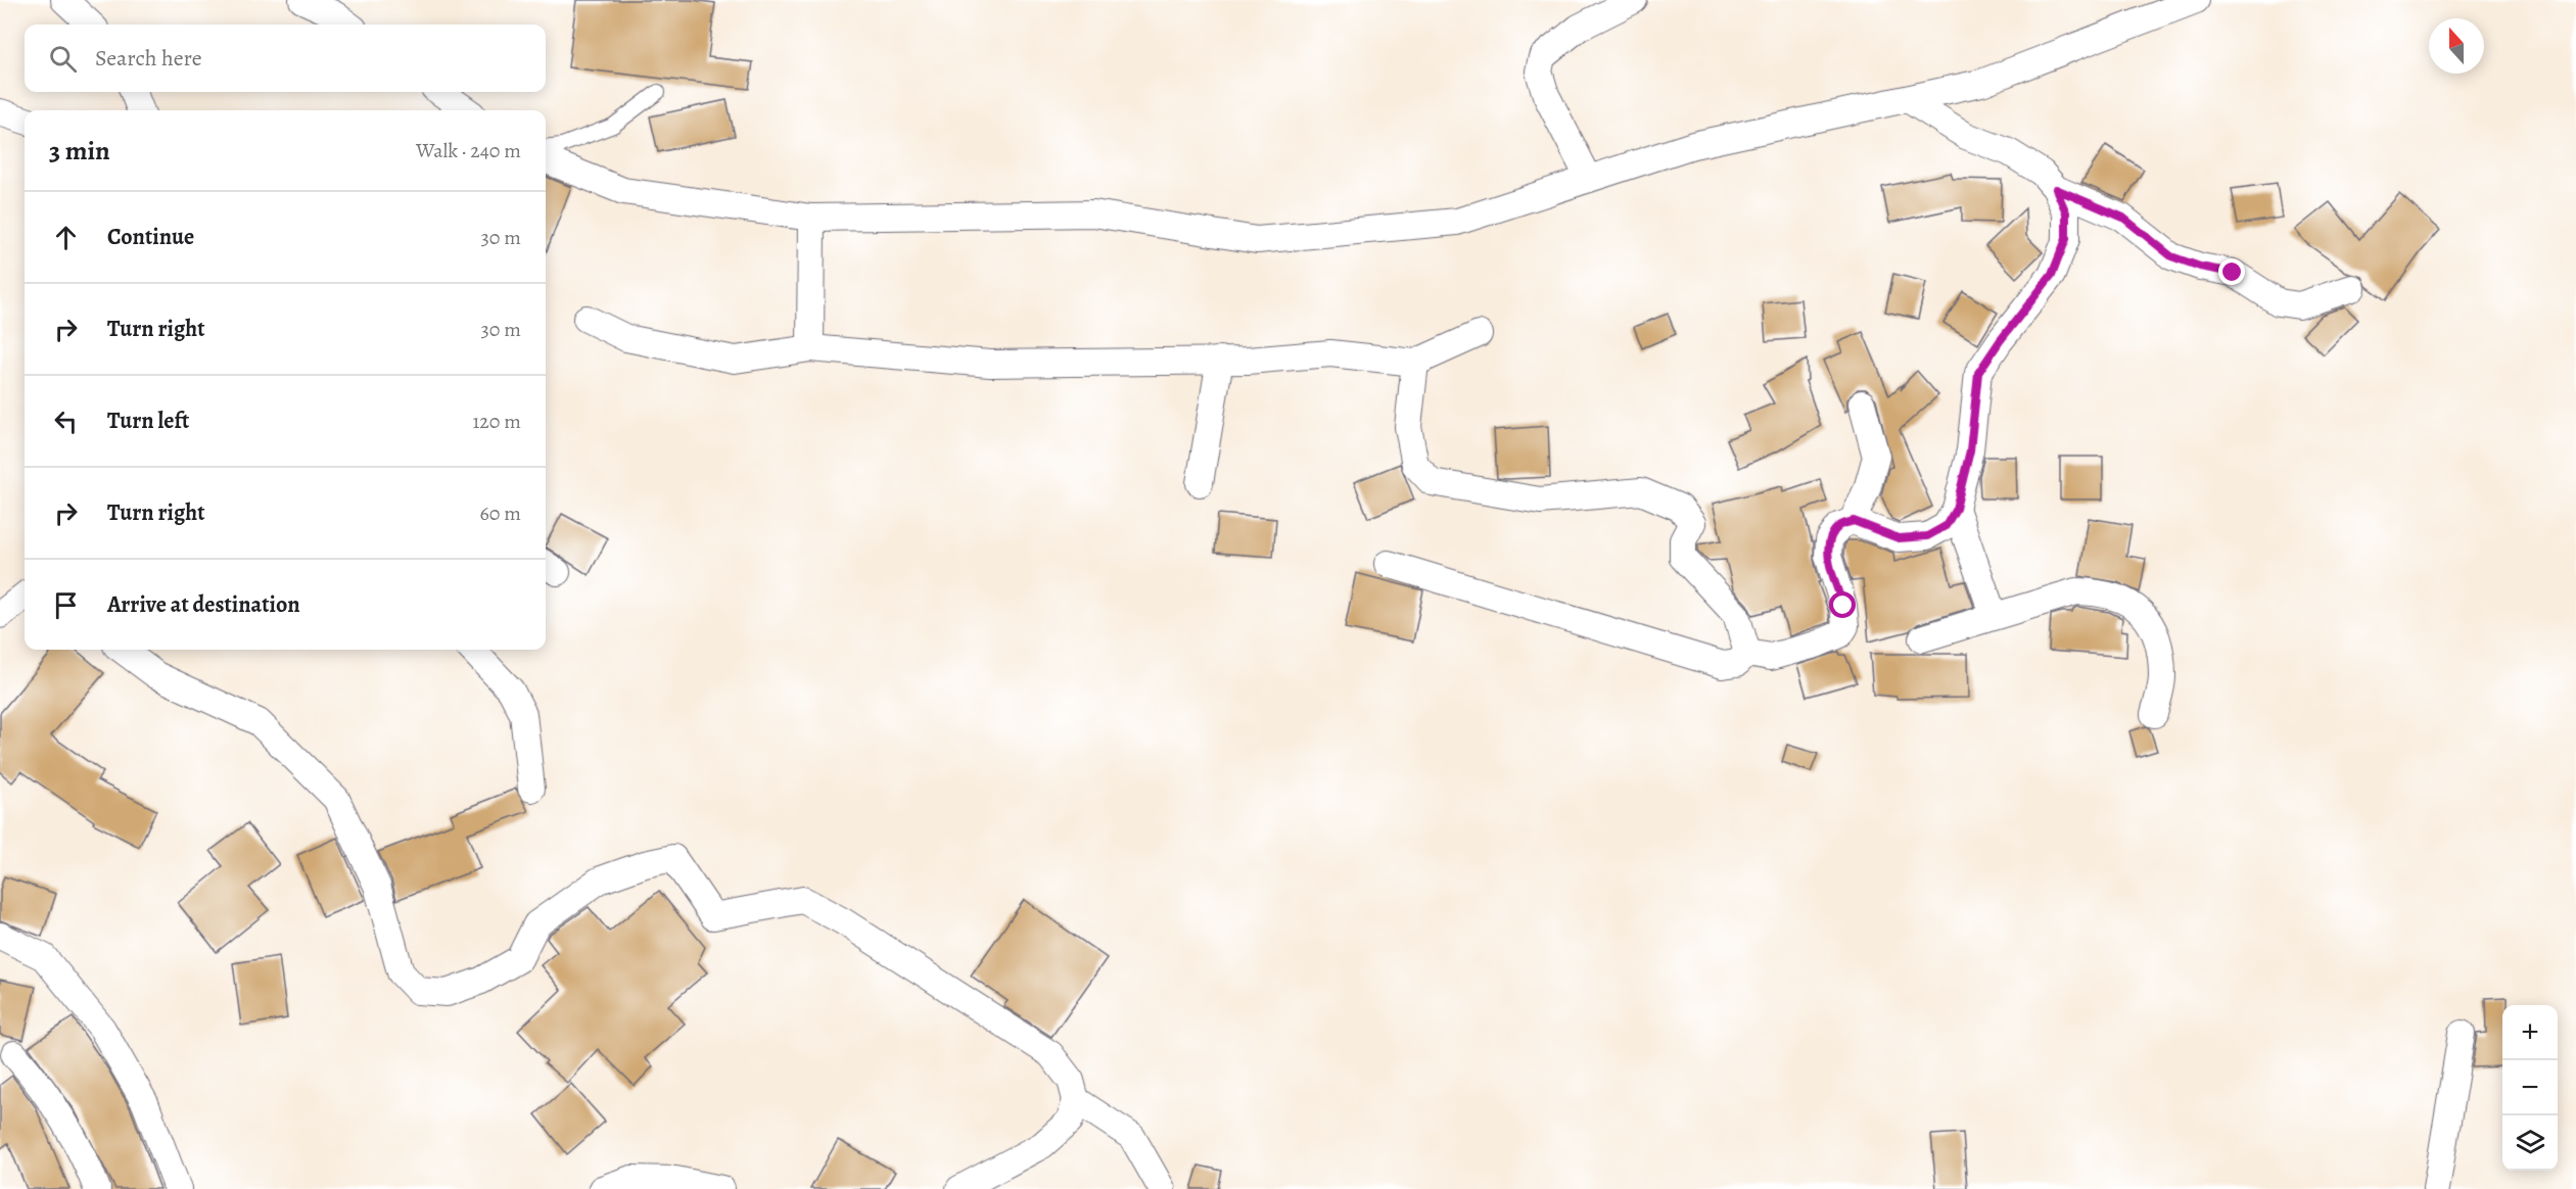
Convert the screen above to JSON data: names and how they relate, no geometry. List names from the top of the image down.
{
  "north": "top",
  "page": {
    "search": "Search here",
    "heading": ["3 min", "Walk · 240 m"],
    "list": [
      ["Continue", "30 m"],
      ["Turn right", "30 m"],
      ["Turn left", "120 m"],
      ["Turn right", "60 m"],
      "Arrive at destination"
    ],
    "map_buttons": ["+", "−"]
  }
}
